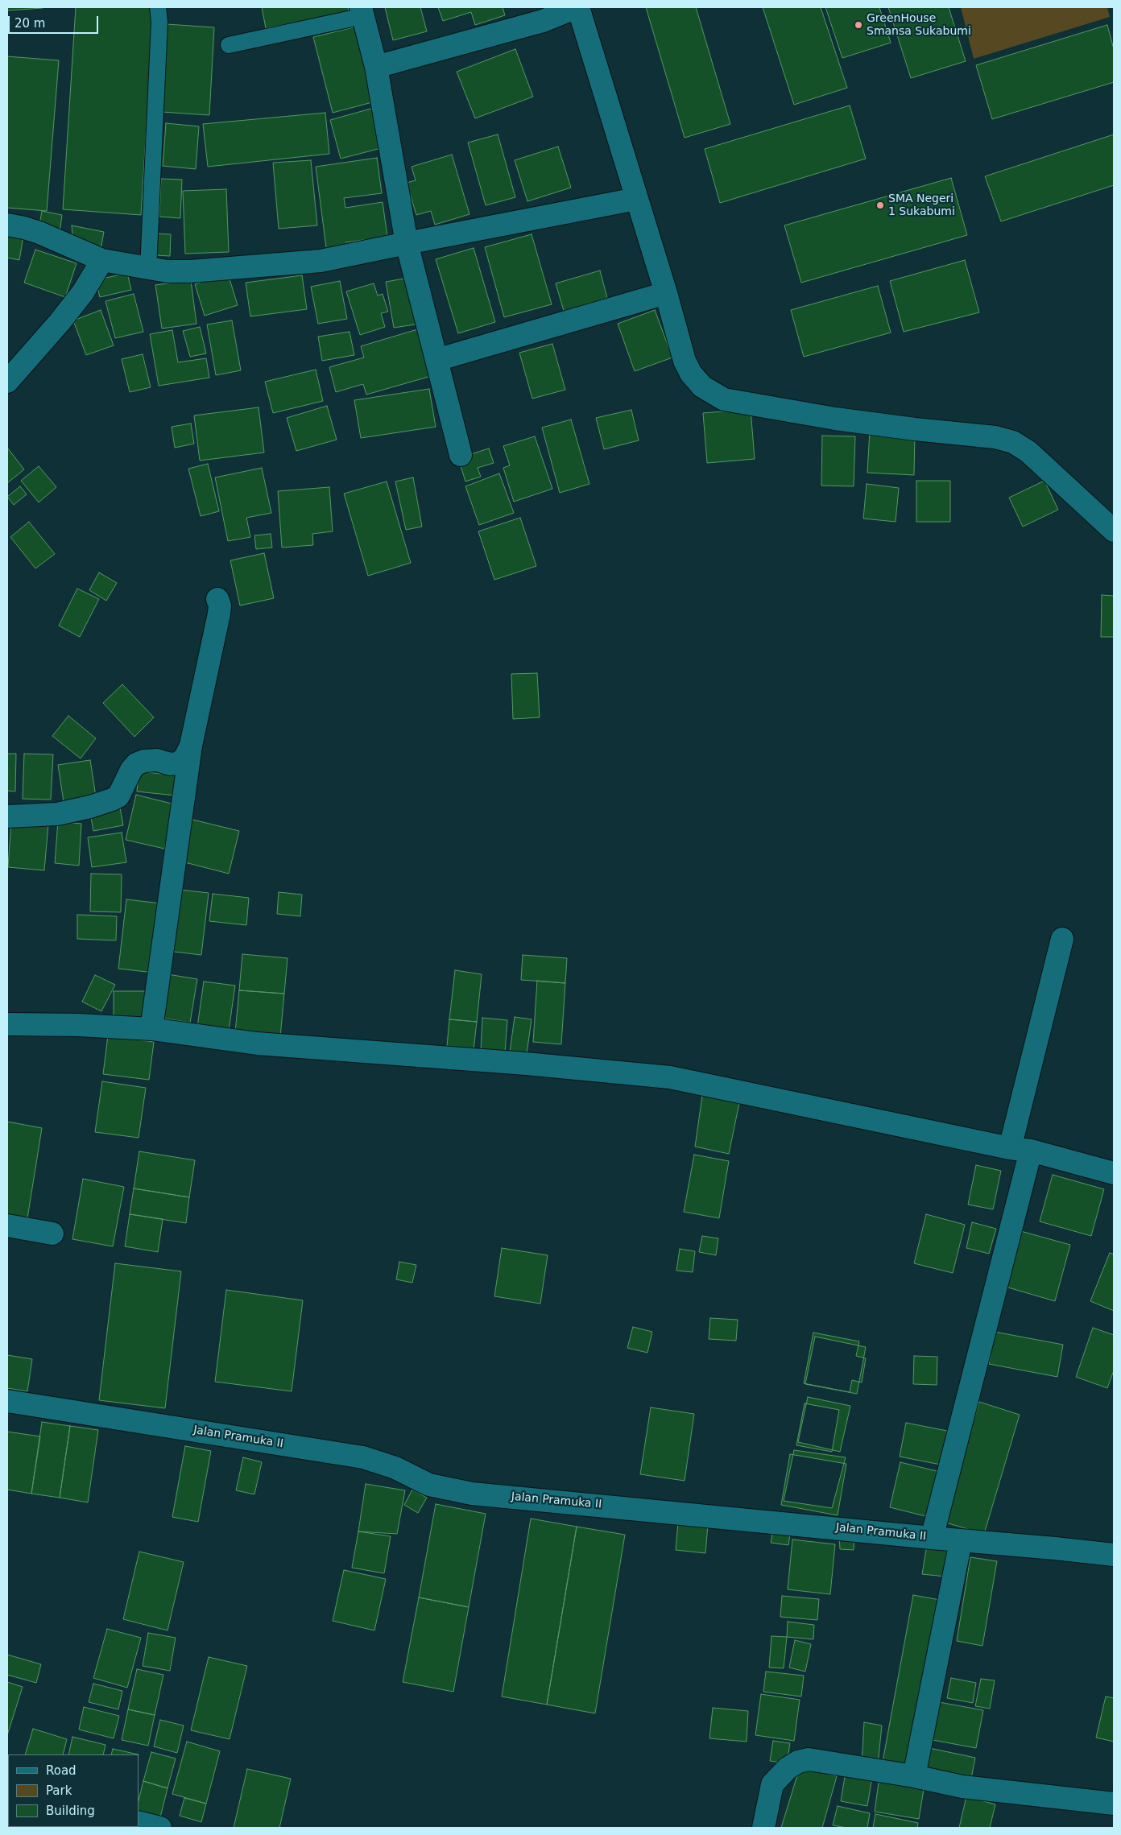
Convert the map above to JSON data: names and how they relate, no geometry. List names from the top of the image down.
{
  "streets": {
    "street": ["Jalan Pramuka II"]
  },
  "places": ["GreenHouse Smansa Sukabumi", "SMA Negeri 1 Sukabumi"],
  "legend": ["Road", "Park", "Building"],
  "scale_bar": "20 m"
}
